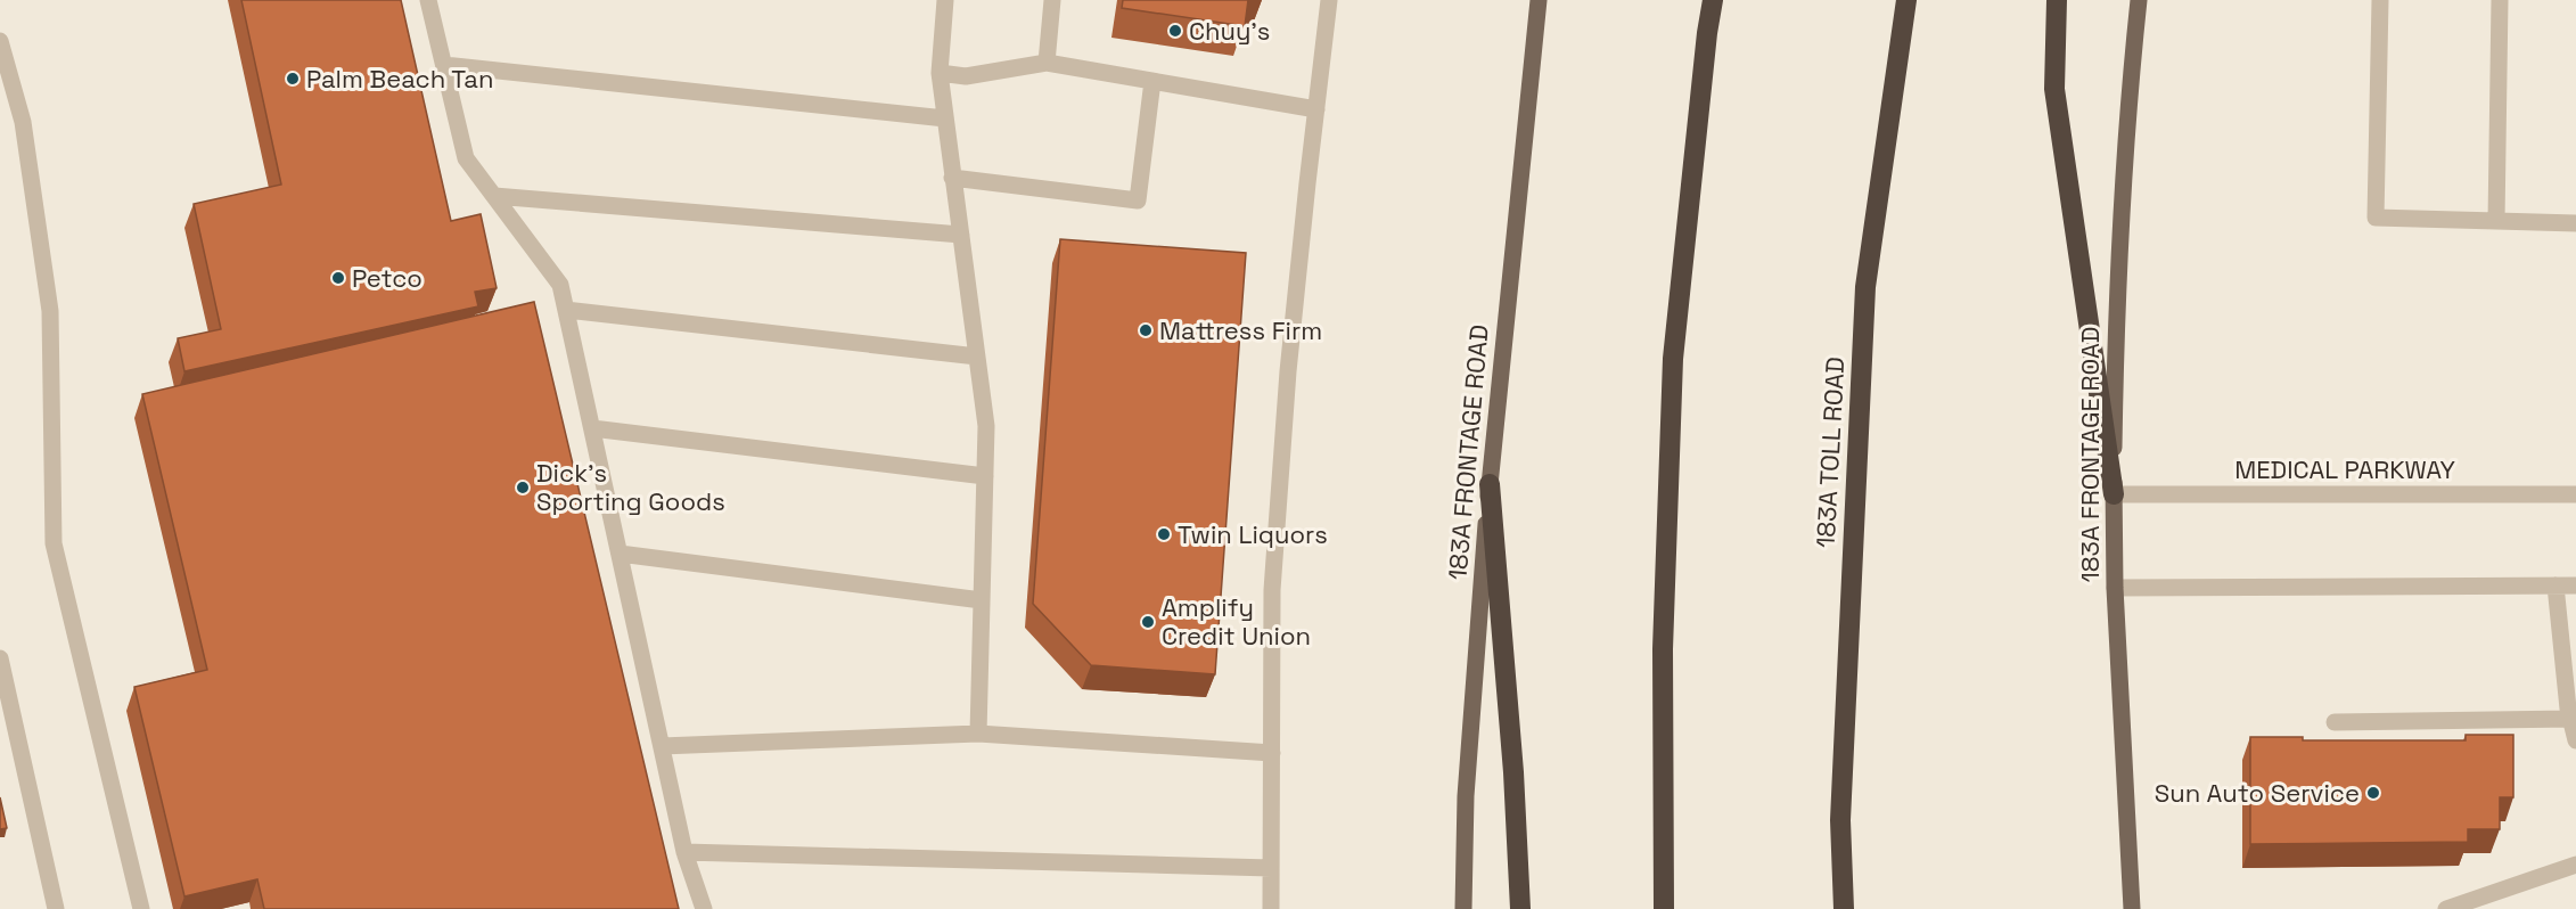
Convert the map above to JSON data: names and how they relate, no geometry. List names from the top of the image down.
{
  "streets": {
    "highway": ["183A TOLL ROAD"],
    "main road": ["183A FRONTAGE ROAD"],
    "street": ["MEDICAL PARKWAY"]
  },
  "crossings": [
    ["183A FRONTAGE ROAD", "MEDICAL PARKWAY"]
  ],
  "places": [
    "Chuy's",
    "Palm Beach Tan",
    "Petco",
    "Mattress Firm",
    "Dick's Sporting Goods",
    "Twin Liquors",
    "Amplify Credit Union",
    "Sun Auto Service"
  ]
}
